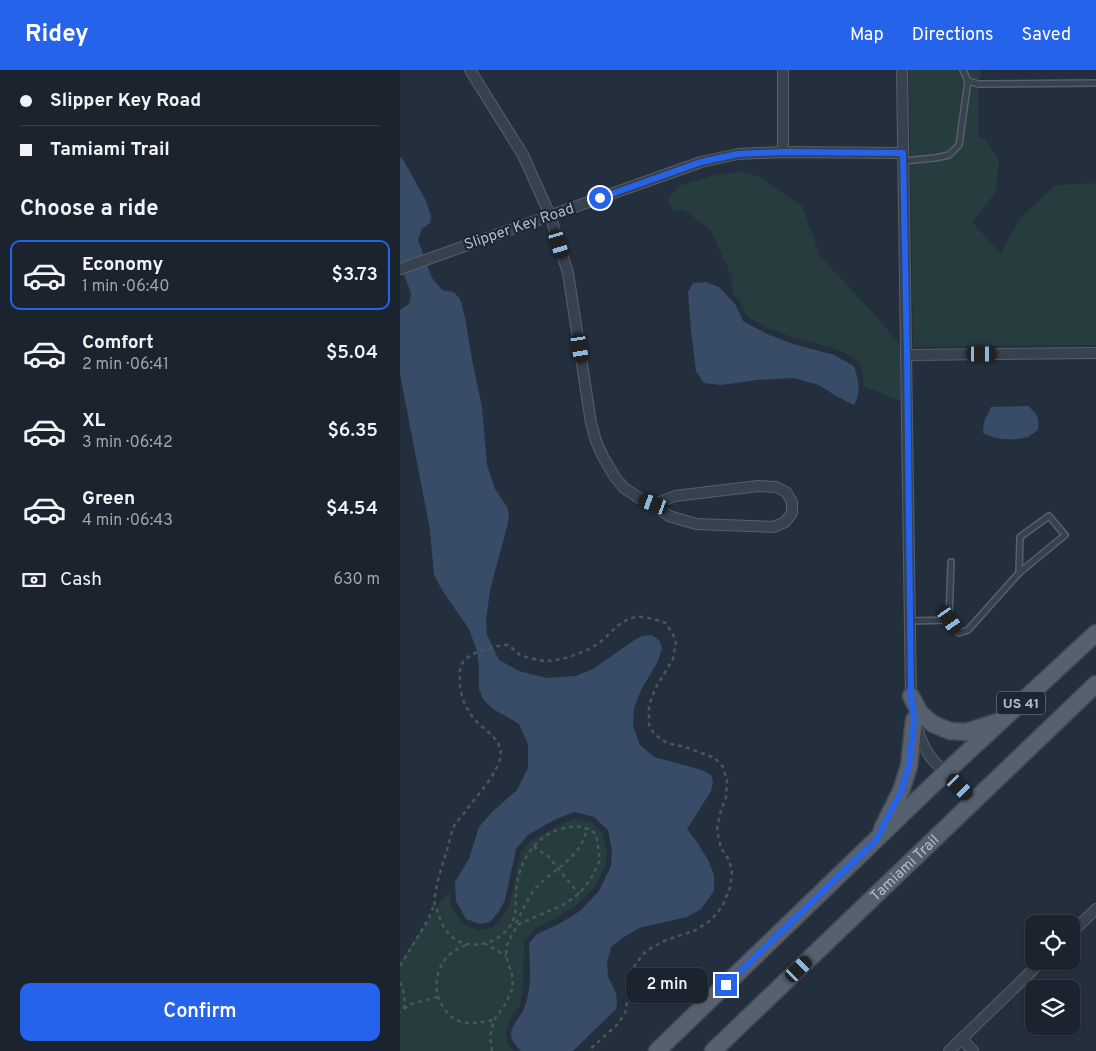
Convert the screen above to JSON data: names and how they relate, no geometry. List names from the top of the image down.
{
  "streets": {
    "main road": ["US 41", "Tamiami Trail"],
    "street": ["Slipper Key Road"]
  },
  "page": {
    "header": "Ridey",
    "nav": ["Map", "Directions", "Saved"],
    "banner": ["Slipper Key Road", "Tamiami Trail"],
    "heading": "Choose a ride",
    "list": [
      {
        "name": "Economy",
        "note": "1 min · 06:40",
        "value": "$3.73"
      },
      {
        "name": "Comfort",
        "note": "2 min · 06:41",
        "value": "$5.04"
      },
      {
        "name": "XL",
        "note": "3 min · 06:42",
        "value": "$6.35"
      },
      {
        "name": "Green",
        "note": "4 min · 06:43",
        "value": "$4.54"
      }
    ],
    "pay": ["Cash", "630 m"],
    "bubble": "2 min",
    "buttons": "Confirm"
  }
}
